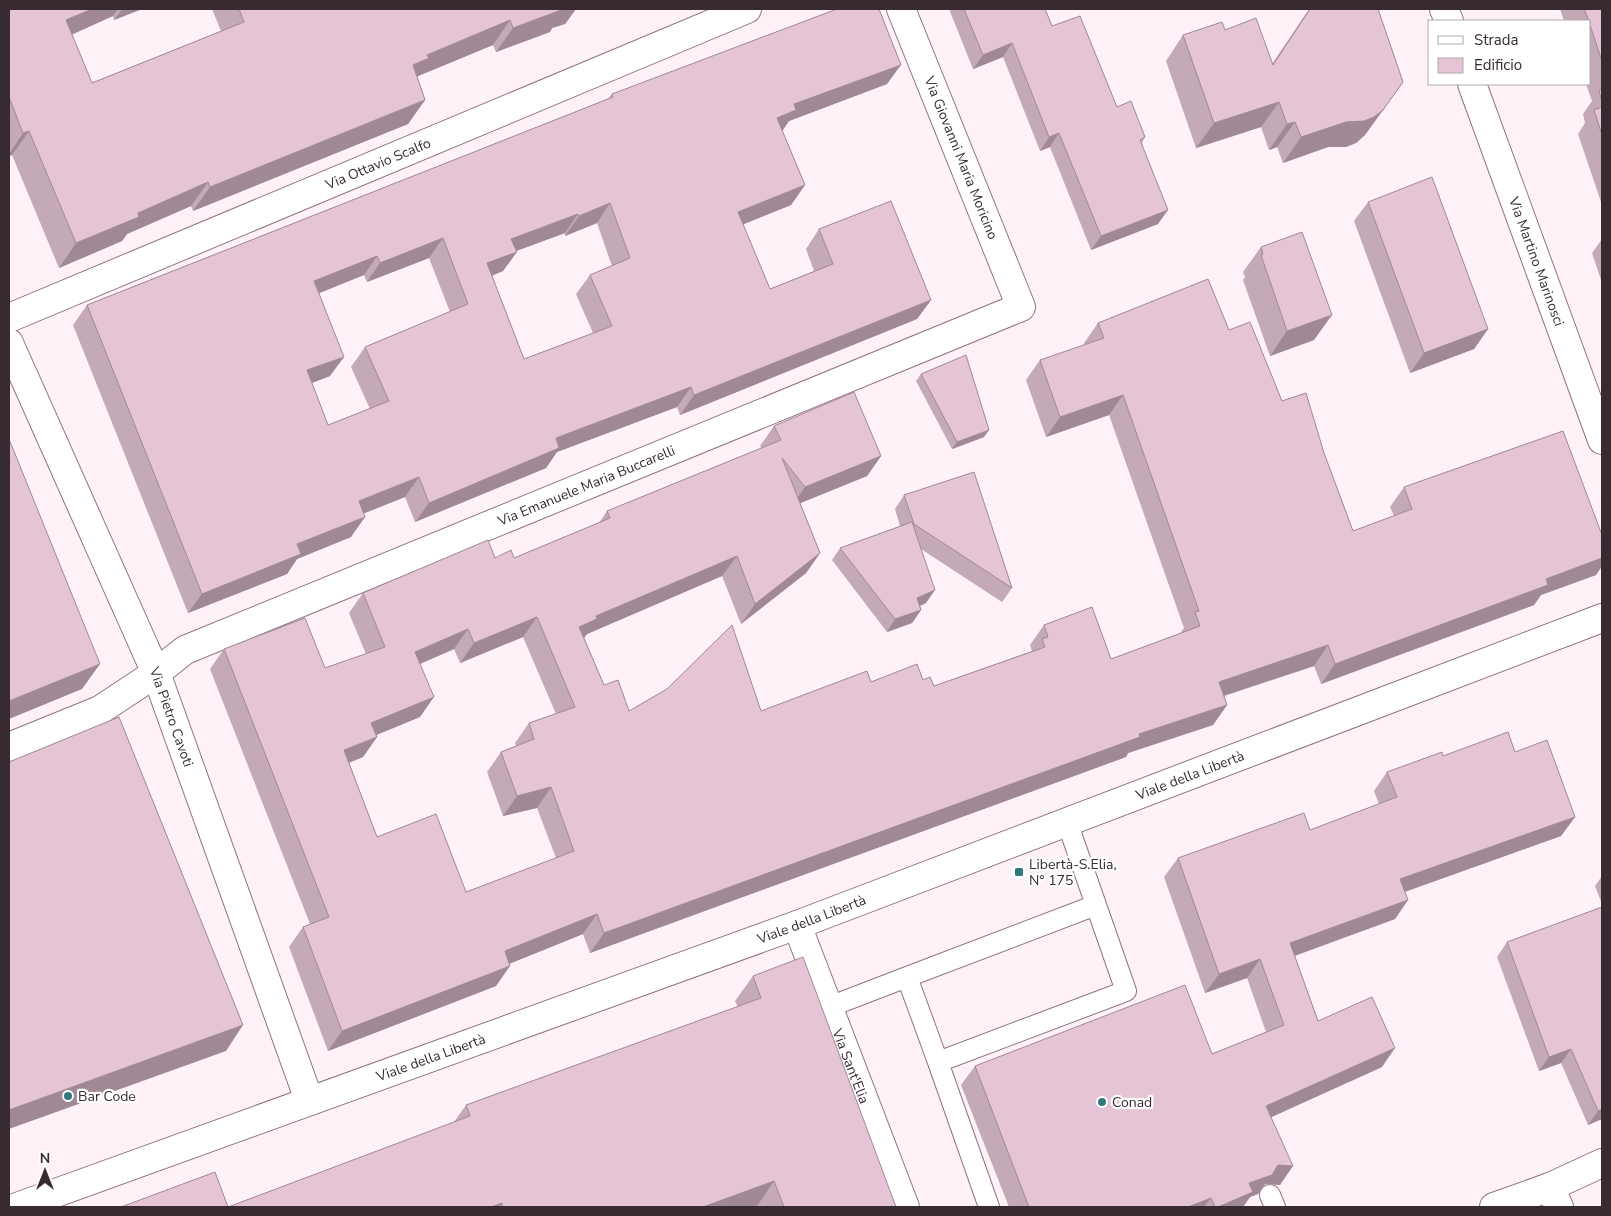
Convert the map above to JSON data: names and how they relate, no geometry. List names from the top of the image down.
{
  "streets": {
    "street": [
      "Via Giovanni Maria Moricino",
      "Via Ottavio Scalfo",
      "Via Martino Marinosci",
      "Via Emanuele Maria Buccarelli",
      "Via Pietro Cavoti",
      "Viale della Libertà",
      "Via Sant'Elia"
    ]
  },
  "crossings": [
    ["Via Giovanni Maria Moricino", "Via Emanuele Maria Buccarelli"],
    ["Via Emanuele Maria Buccarelli", "Via Pietro Cavoti"],
    ["Via Pietro Cavoti", "Viale della Libertà"],
    ["Viale della Libertà", "Via Sant'Elia"]
  ],
  "places": {
    "transit": ["Libertà-S.Elia, N° 175"],
    "other": ["Bar Code", "Conad"]
  },
  "legend": ["Strada", "Edificio"],
  "north": "top"
}
